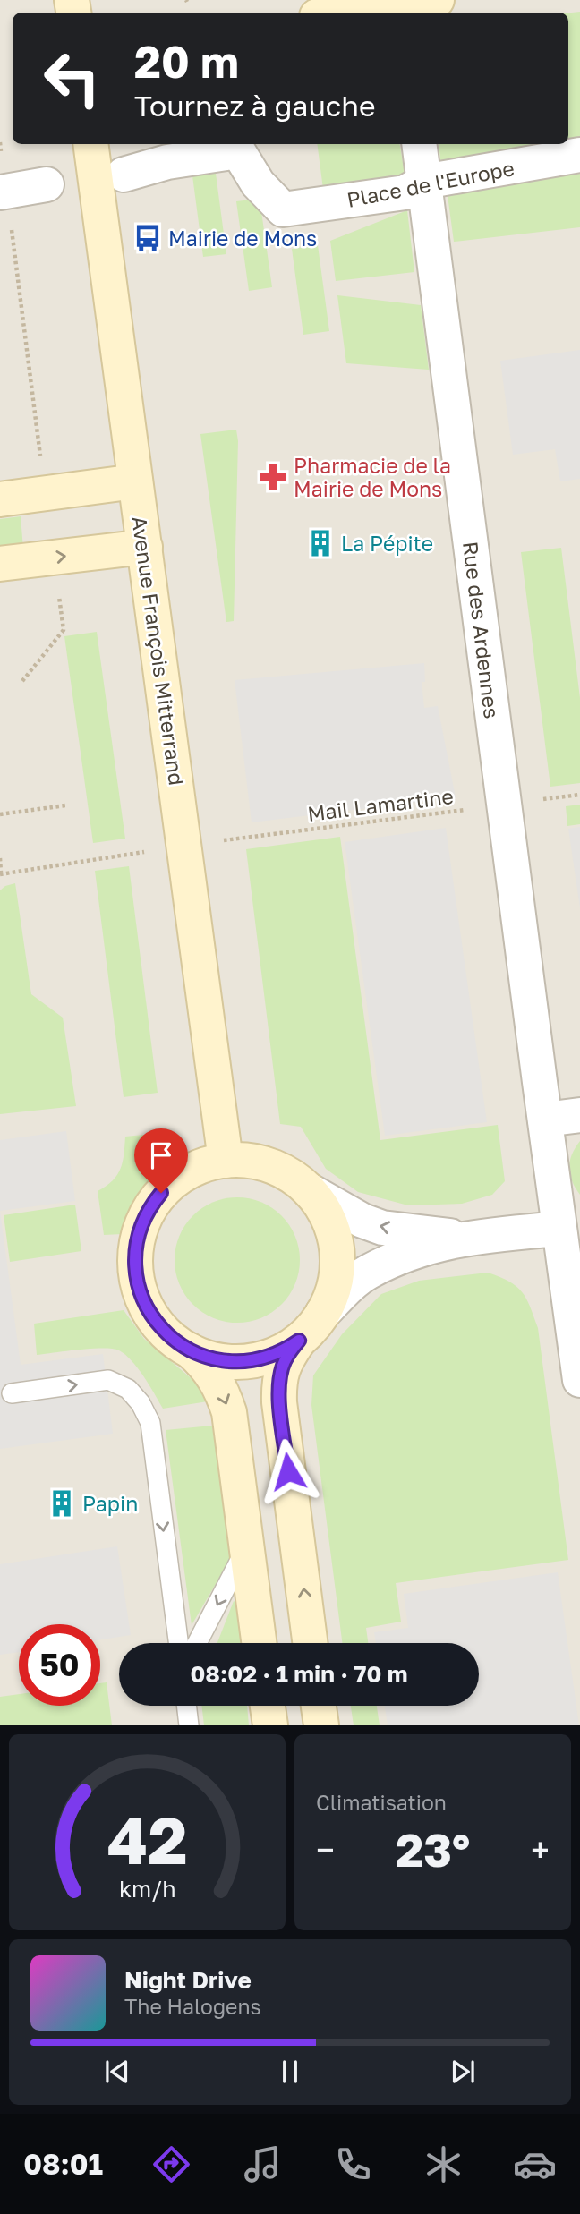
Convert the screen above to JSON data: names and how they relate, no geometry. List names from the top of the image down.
{
  "streets": {
    "main road": ["Avenue François Mitterrand"],
    "street": ["Place de l'Europe", "Rue des Ardennes"],
    "path": ["Mail Lamartine"]
  },
  "crossings": [
    ["Place de l'Europe", "Rue des Ardennes"],
    ["Rue des Ardennes", "Mail Lamartine"],
    ["Avenue François Mitterrand", "Mail Lamartine"]
  ],
  "places": {
    "bus stop": ["Mairie de Mons"],
    "pharmacy": ["Pharmacie de la Mairie de Mons"],
    "building": ["La Pépite", "Papin"]
  },
  "page": {
    "turn": ["20 m", "Tournez à gauche"],
    "limit": "50",
    "trip": "08:02 · 1 min · 70 m",
    "tile": "Climatisation",
    "heat": ["−", "23°", "+"],
    "song": ["Night Drive", "The Halogens"],
    "tabs": "08:01",
    "gauge": ["42", "km/h"]
  }
}
